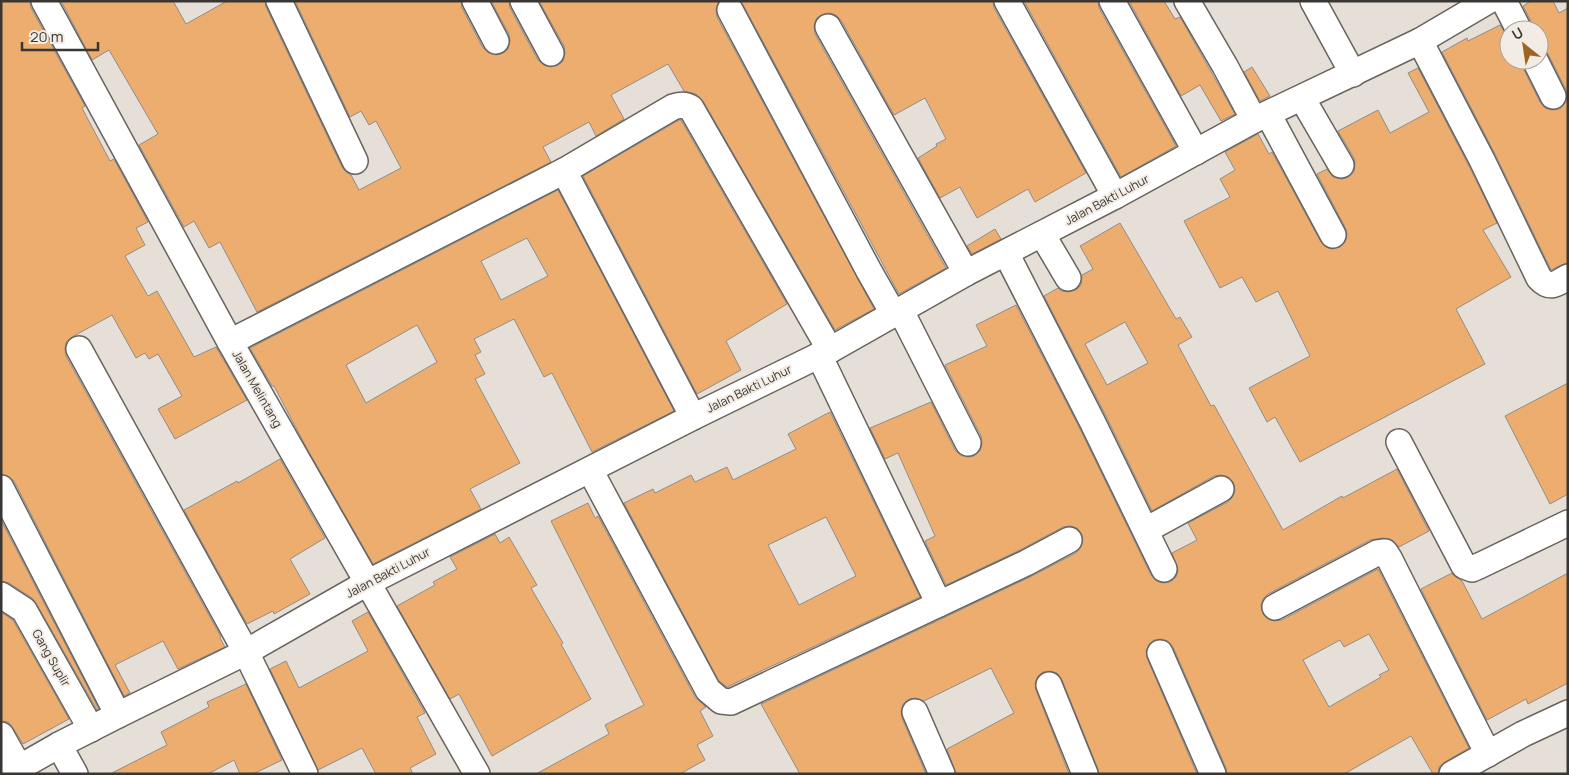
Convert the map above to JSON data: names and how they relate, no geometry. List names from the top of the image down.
{
  "streets": {
    "street": ["Jalan Bakti Luhur", "Jalan Melintang", "Gang Suplir"]
  },
  "crossings": [
    ["Jalan Bakti Luhur", "Jalan Melintang"],
    ["Jalan Bakti Luhur", "Gang Suplir"]
  ],
  "scale_bar": "20 m",
  "north": "top left"
}
